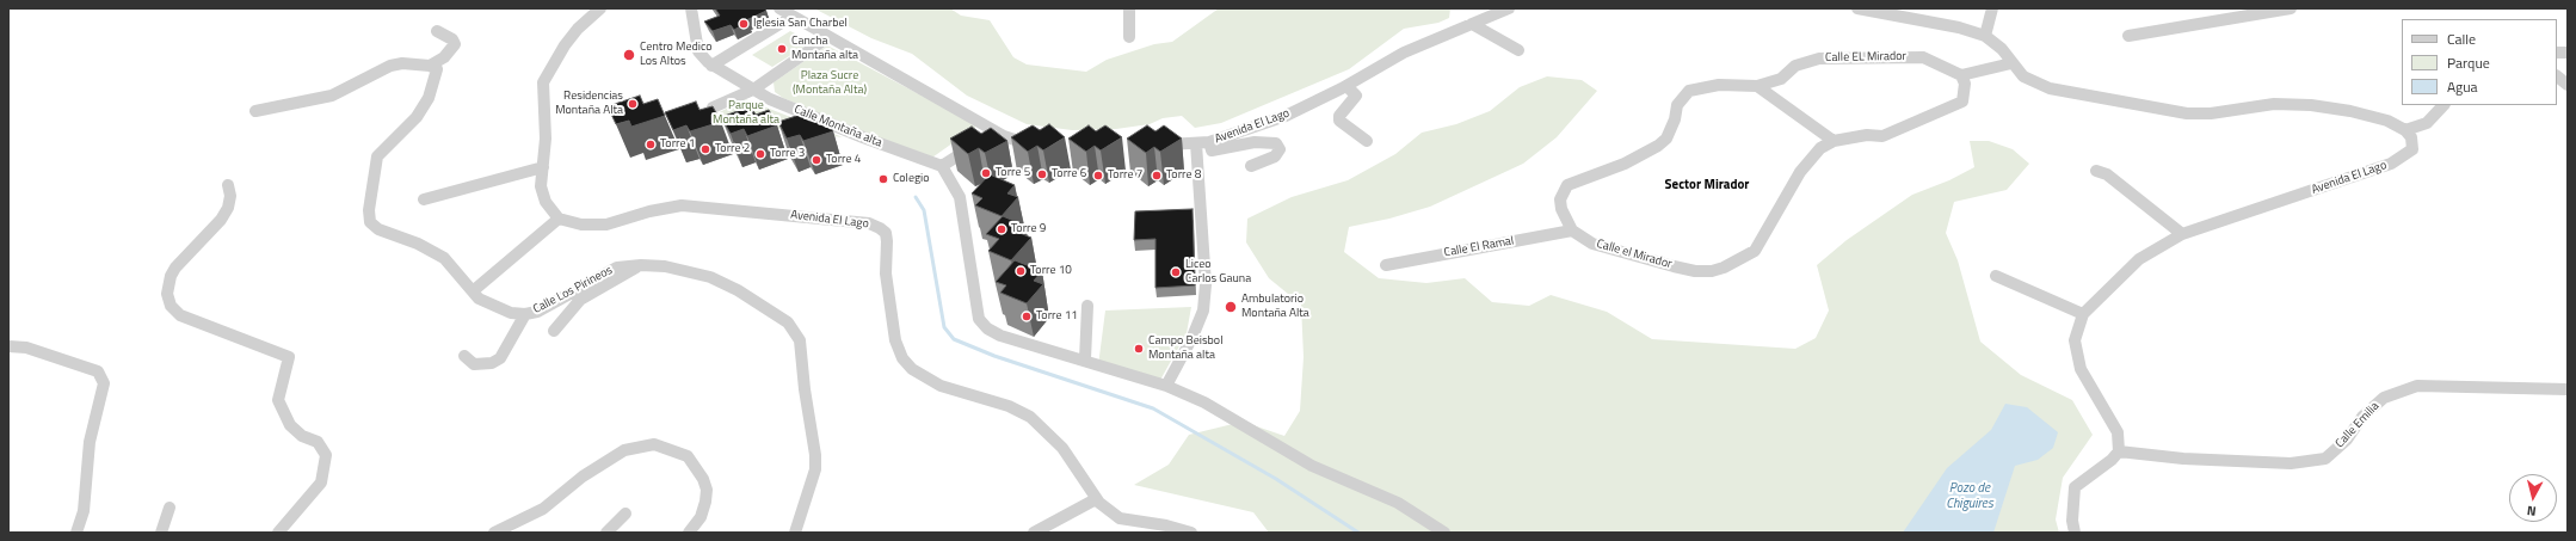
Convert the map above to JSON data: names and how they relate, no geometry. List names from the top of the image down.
{
  "streets": {
    "street": [
      "Calle EL Mirador",
      "Calle Montaña alta",
      "Avenida El Lago",
      "Calle El Ramal",
      "Calle el Mirador",
      "Calle Los Pirineos",
      "Calle Emilia"
    ]
  },
  "crossings": [
    ["Calle El Ramal", "Calle el Mirador"]
  ],
  "districts": ["Sector Mirador"],
  "water": ["Pozo de Chiguires"],
  "parks": ["Plaza Sucre (Montaña Alta)", "Parque Montaña alta"],
  "places": [
    "Iglesia San Charbel",
    "Cancha Montaña alta",
    "Centro Medico Los Altos",
    "Residencias Montaña Alta",
    "Torre 1",
    "Torre 2",
    "Torre 3",
    "Torre 4",
    "Torre 5",
    "Torre 6",
    "Torre 7",
    "Torre 8",
    "Colegio",
    "Torre 9",
    "Torre 10",
    "Liceo Carlos Gauna",
    "Ambulatorio Montaña Alta",
    "Torre 11",
    "Campo Beisbol Montaña alta"
  ],
  "legend": ["Calle", "Parque", "Agua"],
  "north": "bottom"
}
